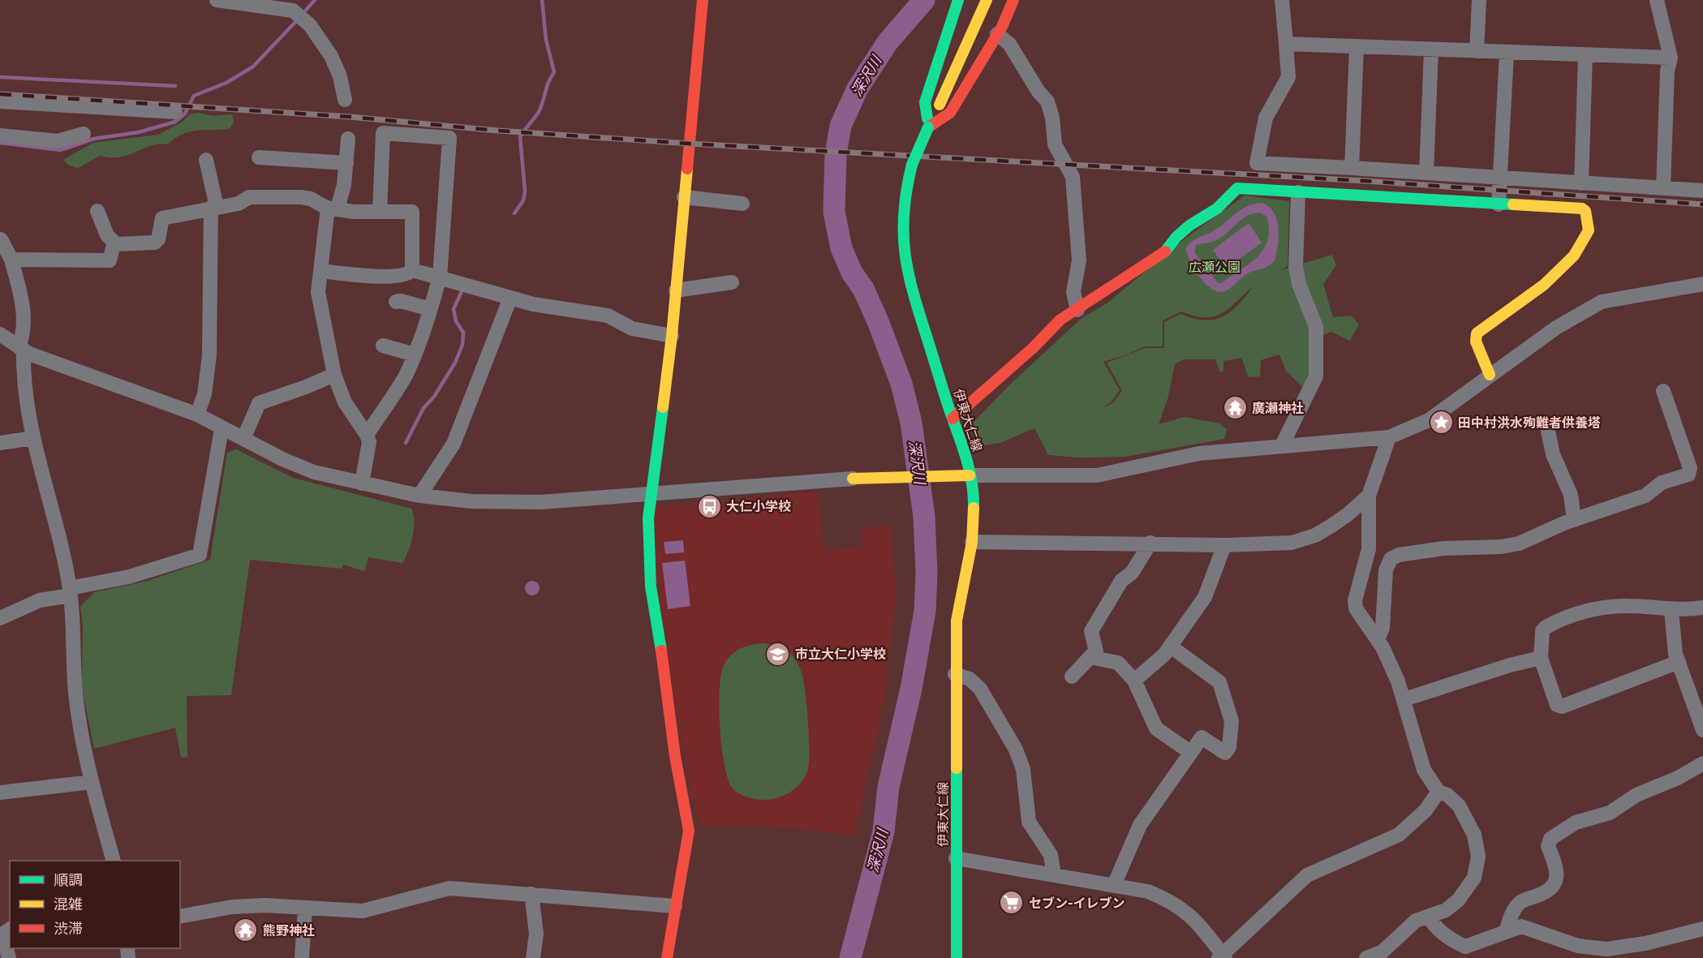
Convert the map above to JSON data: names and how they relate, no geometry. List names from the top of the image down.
{
  "streets": {
    "street": ["伊東大仁線"]
  },
  "water": ["深沢川"],
  "parks": ["広瀬公園"],
  "places": {
    "temple": ["廣瀬神社", "熊野神社"],
    "place": ["田中村洪水殉難者供養塔"],
    "bus stop": ["大仁小学校"],
    "school or university": ["市立大仁小学校"],
    "supermarket": ["セブン-イレブン"]
  },
  "legend": ["順調", "混雑", "渋滞"]
}
